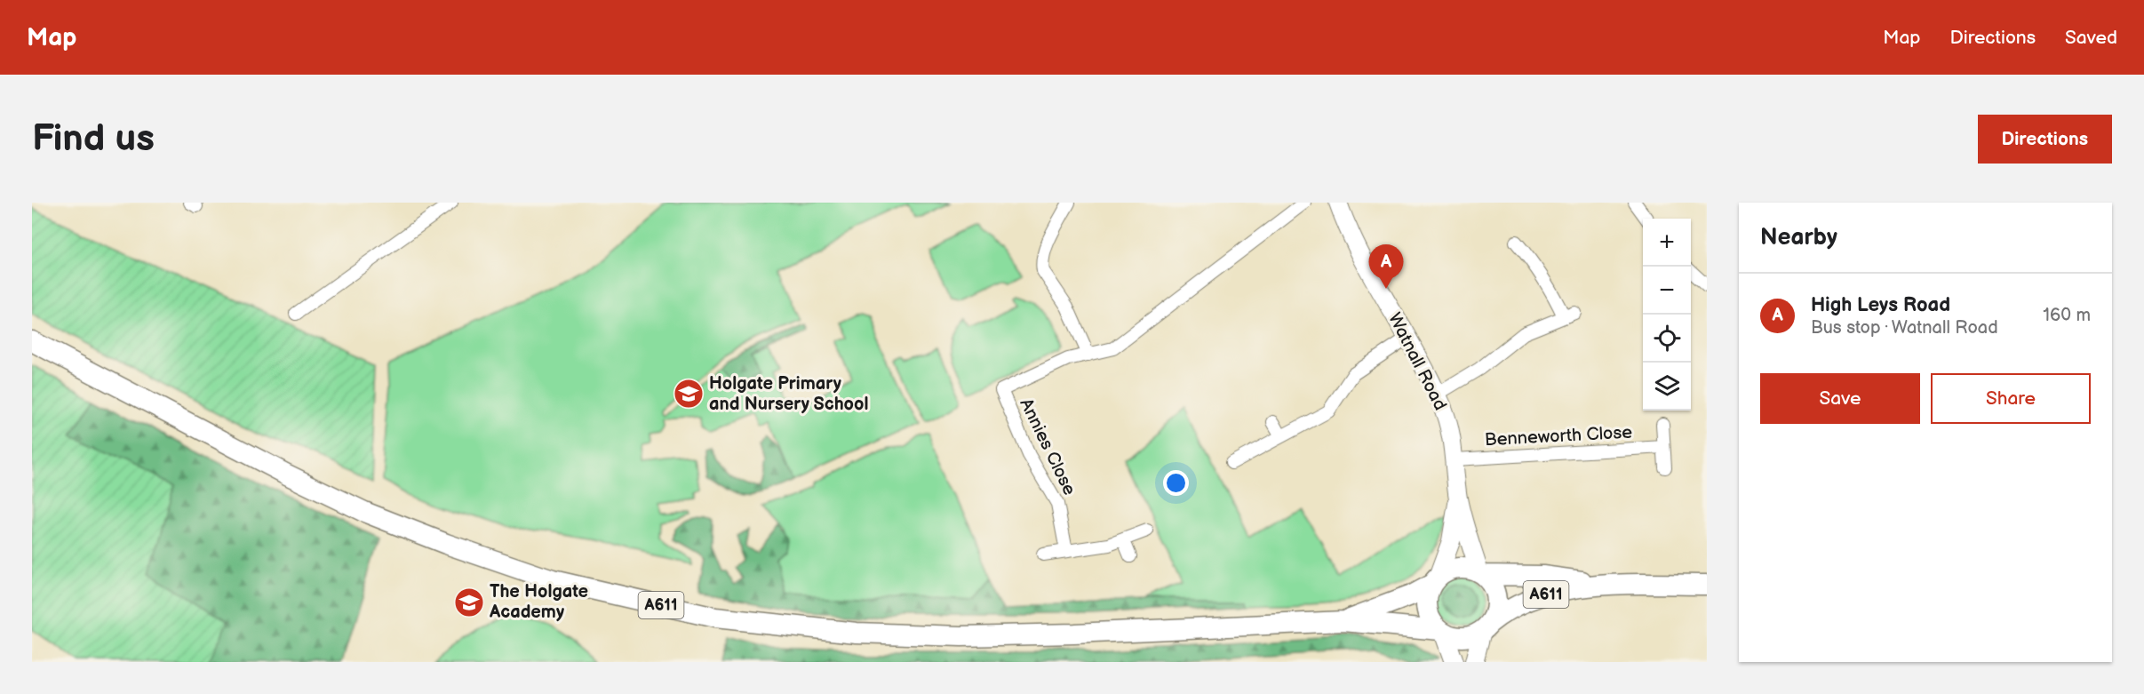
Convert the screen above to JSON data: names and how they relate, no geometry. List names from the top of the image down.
{
  "streets": {
    "main road": ["Watnall Road", "A611"],
    "street": ["Benneworth Close", "Annies Close"]
  },
  "crossings": [
    ["Watnall Road", "Benneworth Close"],
    ["Watnall Road", "A611"]
  ],
  "places": {
    "school or university": ["Holgate Primary and Nursery School", "The Holgate Academy"]
  },
  "page": {
    "header": "Map",
    "nav": ["Map", "Directions", "Saved"],
    "buttons": [
      "Directions",
      ["Save", "Share"]
    ],
    "title": "Find us",
    "heading": "Nearby",
    "map_buttons": ["+", "−"],
    "pins": "A",
    "list": [
      {
        "mark": "A",
        "name": "High Leys Road",
        "note": "Bus stop · Watnall Road",
        "value": "160 m"
      }
    ]
  }
}
